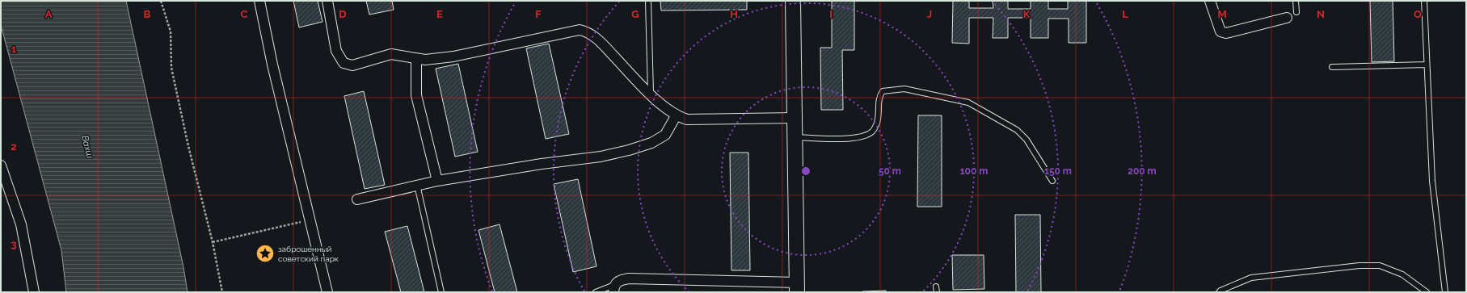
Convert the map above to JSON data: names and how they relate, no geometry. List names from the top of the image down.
{
  "water": ["Вахш"],
  "places": {
    "place": ["заброшенный советский парк"]
  },
  "grid": {
    "columns": [
      "A",
      "B",
      "C",
      "D",
      "E",
      "F",
      "G",
      "H",
      "I",
      "J",
      "K",
      "L",
      "M",
      "N",
      "O"
    ],
    "rows": ["1", "2", "3"]
  },
  "rings": [
    "50 m",
    "100 m",
    "150 m",
    "200 m"
  ]
}
